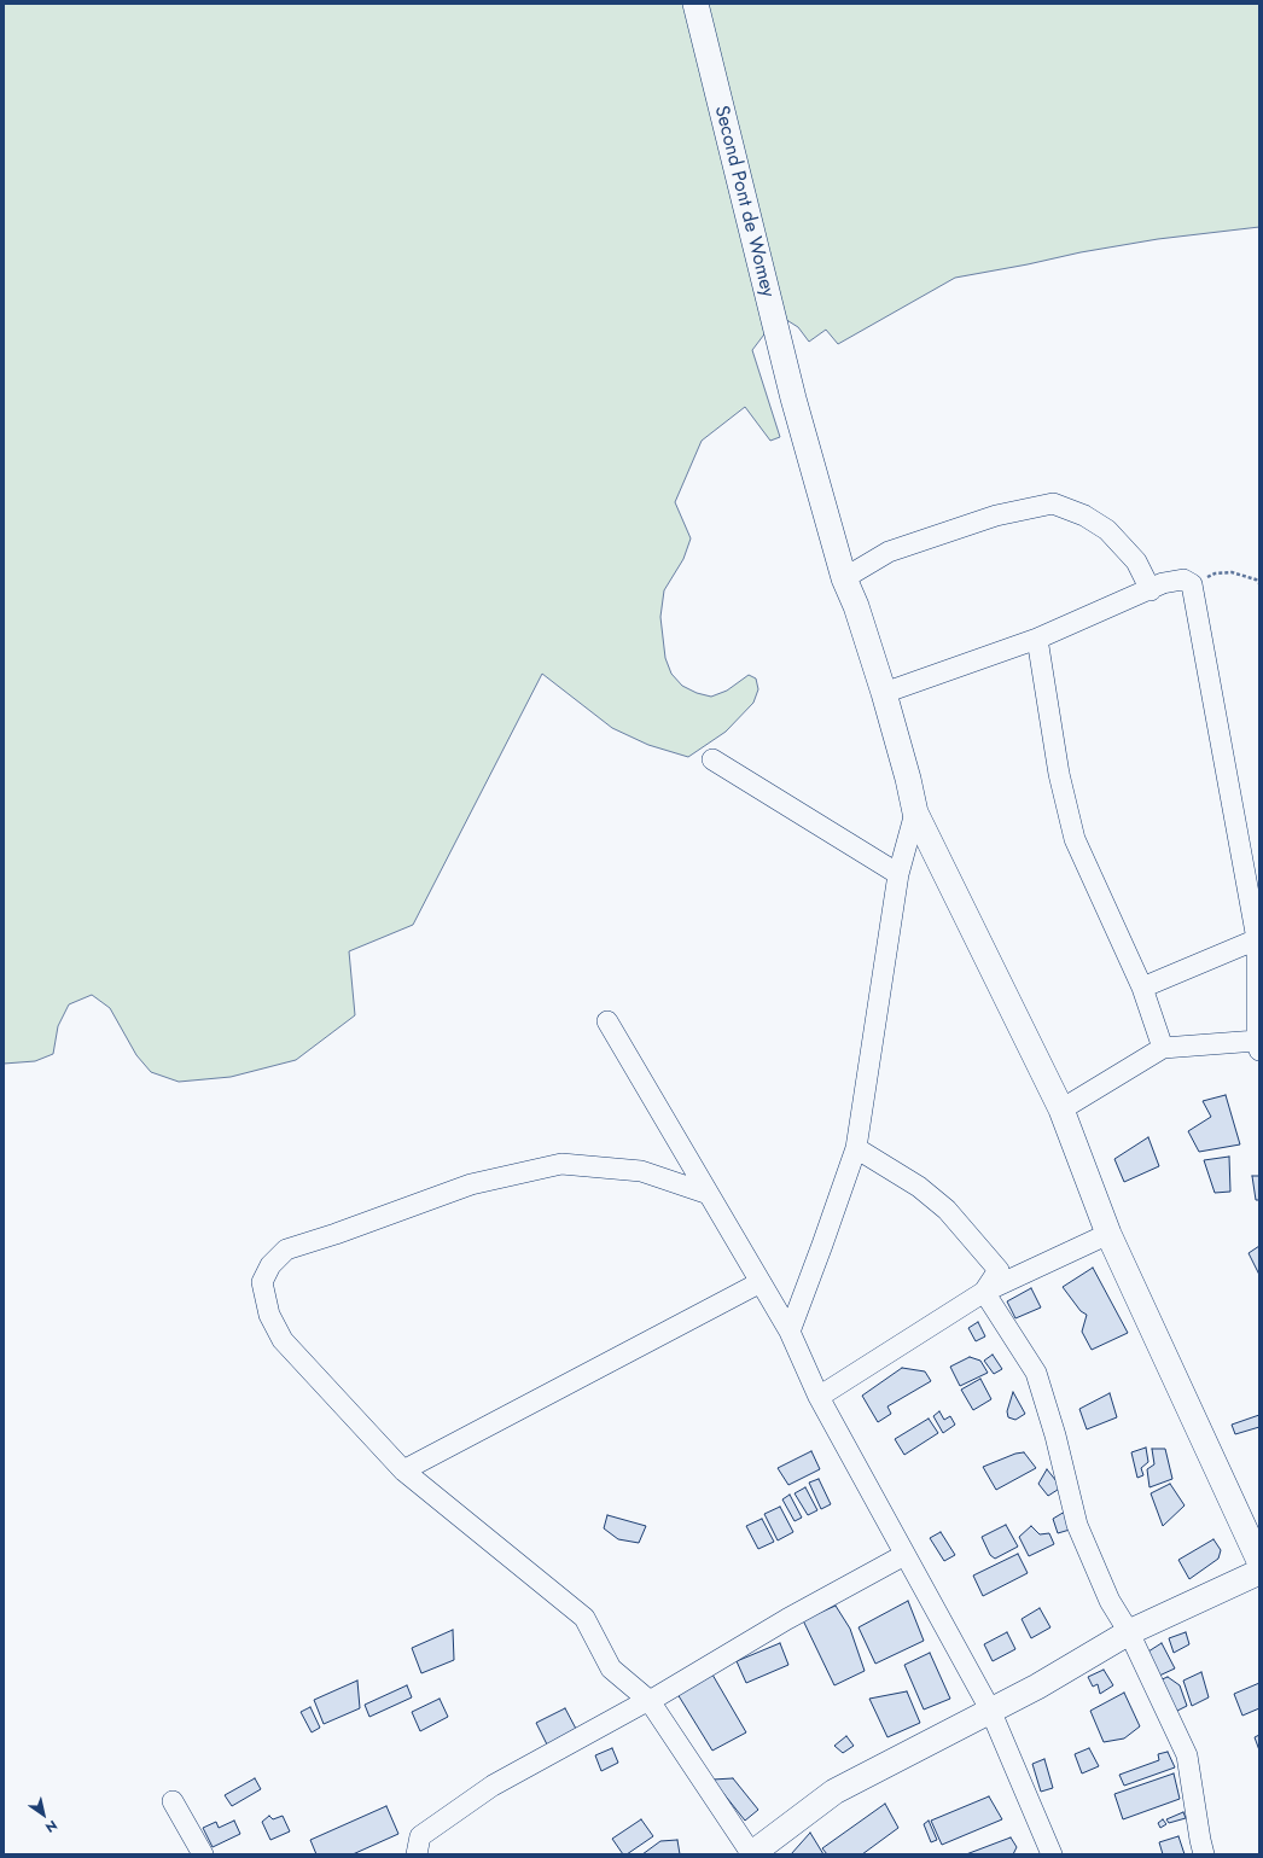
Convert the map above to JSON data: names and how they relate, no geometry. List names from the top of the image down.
{
  "streets": {
    "main road": ["Second Pont de Womey"]
  },
  "north": "bottom right"
}
